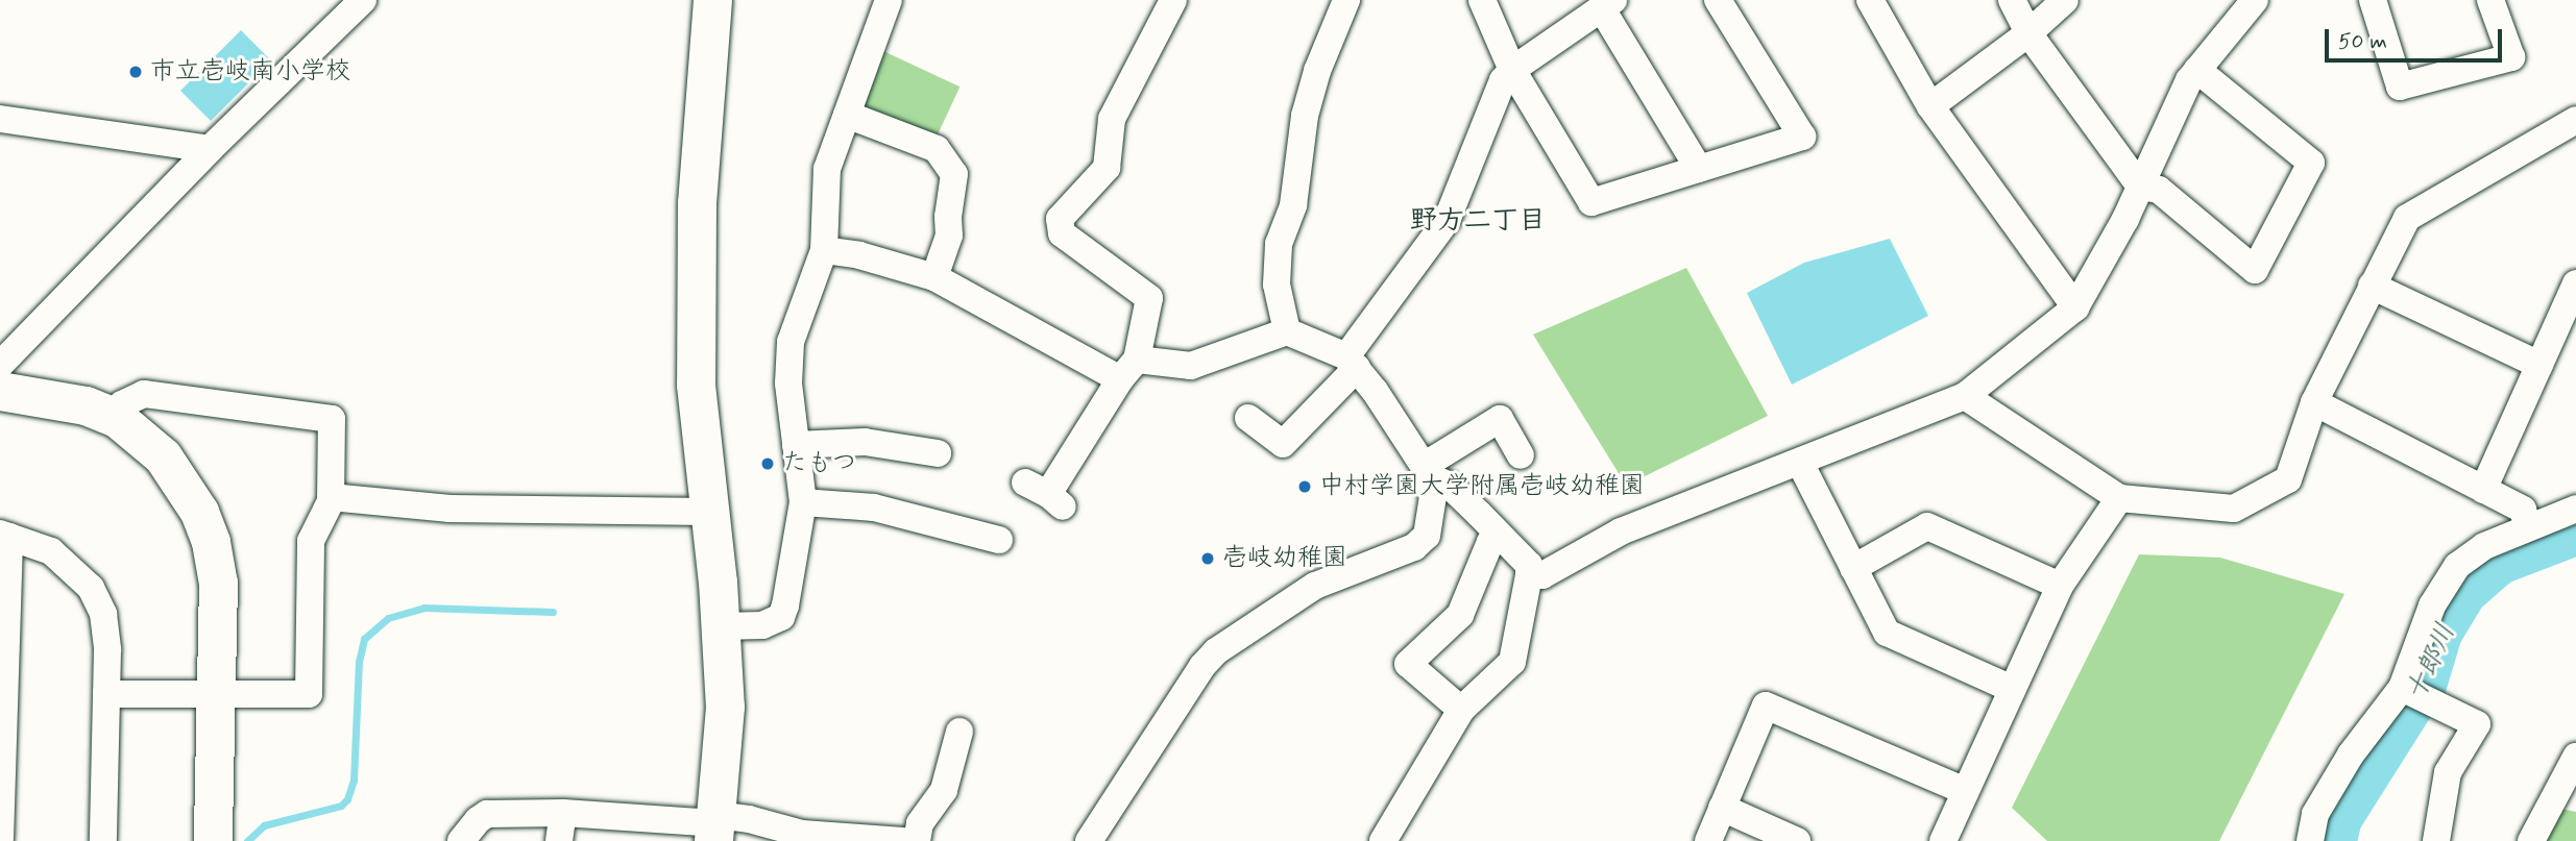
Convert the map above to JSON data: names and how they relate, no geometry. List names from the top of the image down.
{
  "districts": ["野方二丁目"],
  "water": ["十郎川"],
  "places": [
    "市立壱岐南小学校",
    "たもつ",
    "中村学園大学附属壱岐幼稚園",
    "壱岐幼稚園"
  ],
  "scale_bar": "50 m"
}
